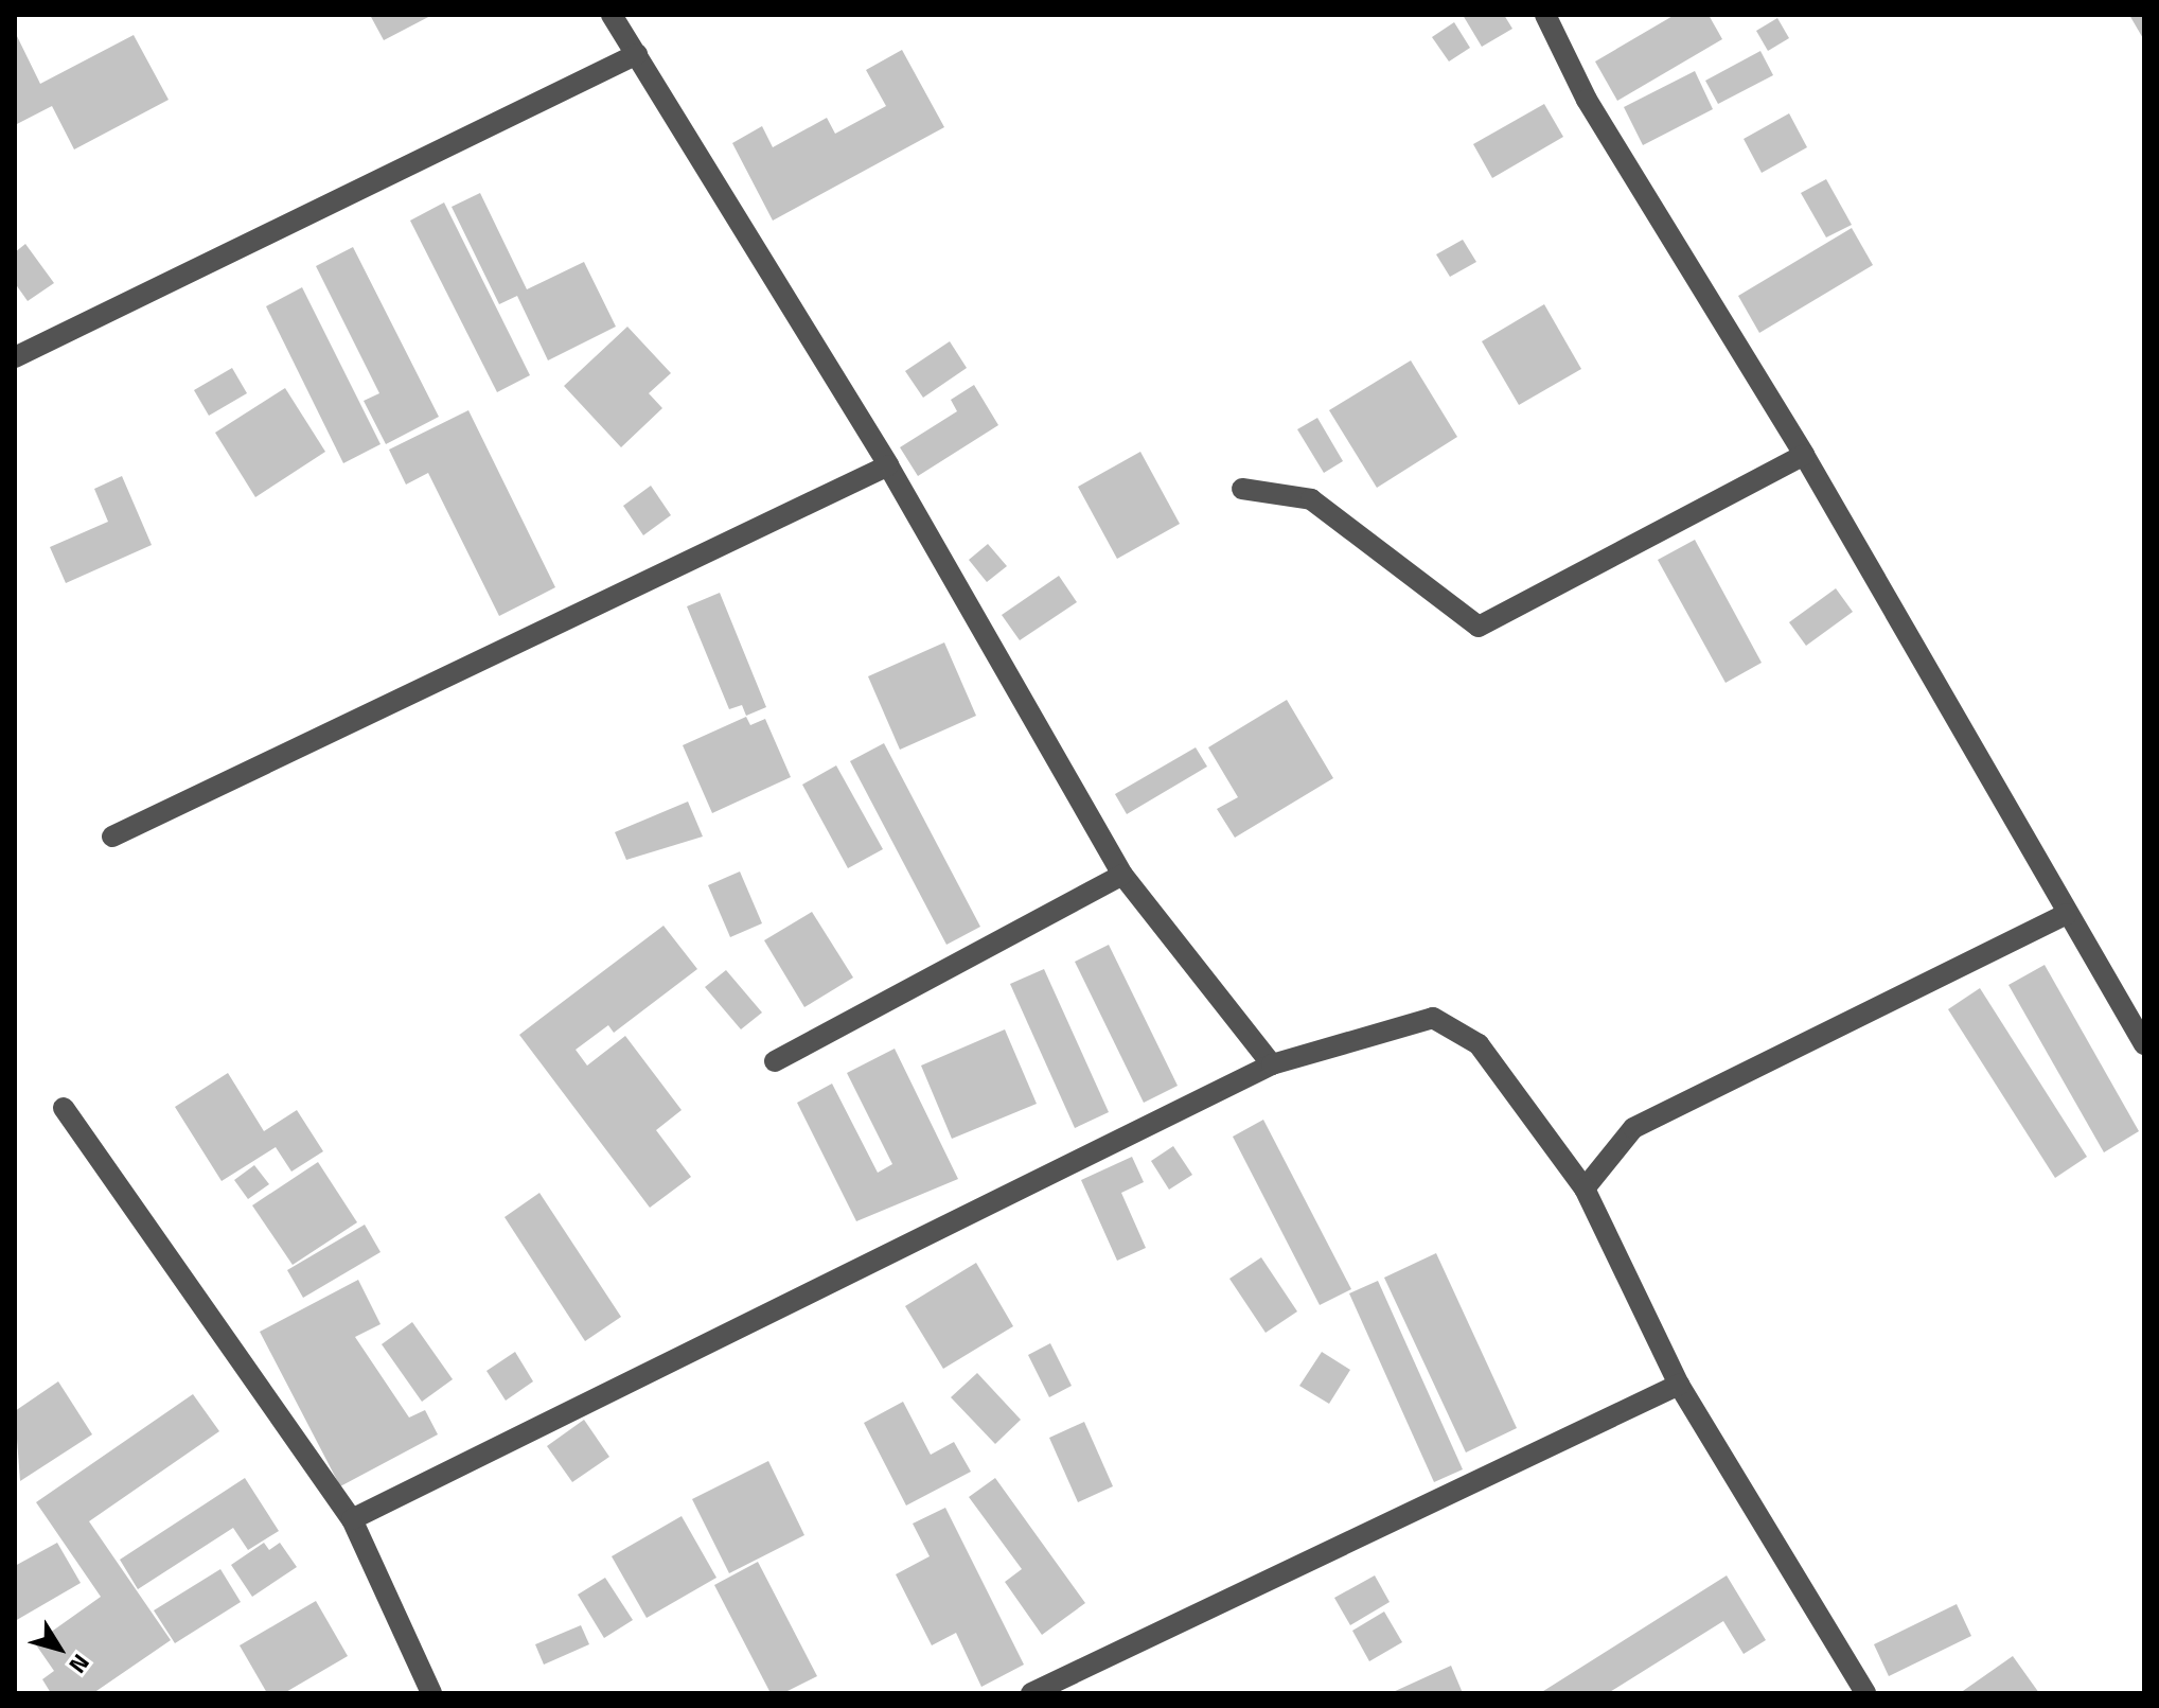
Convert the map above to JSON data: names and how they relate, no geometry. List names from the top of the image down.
{
  "north": "bottom right"
}
